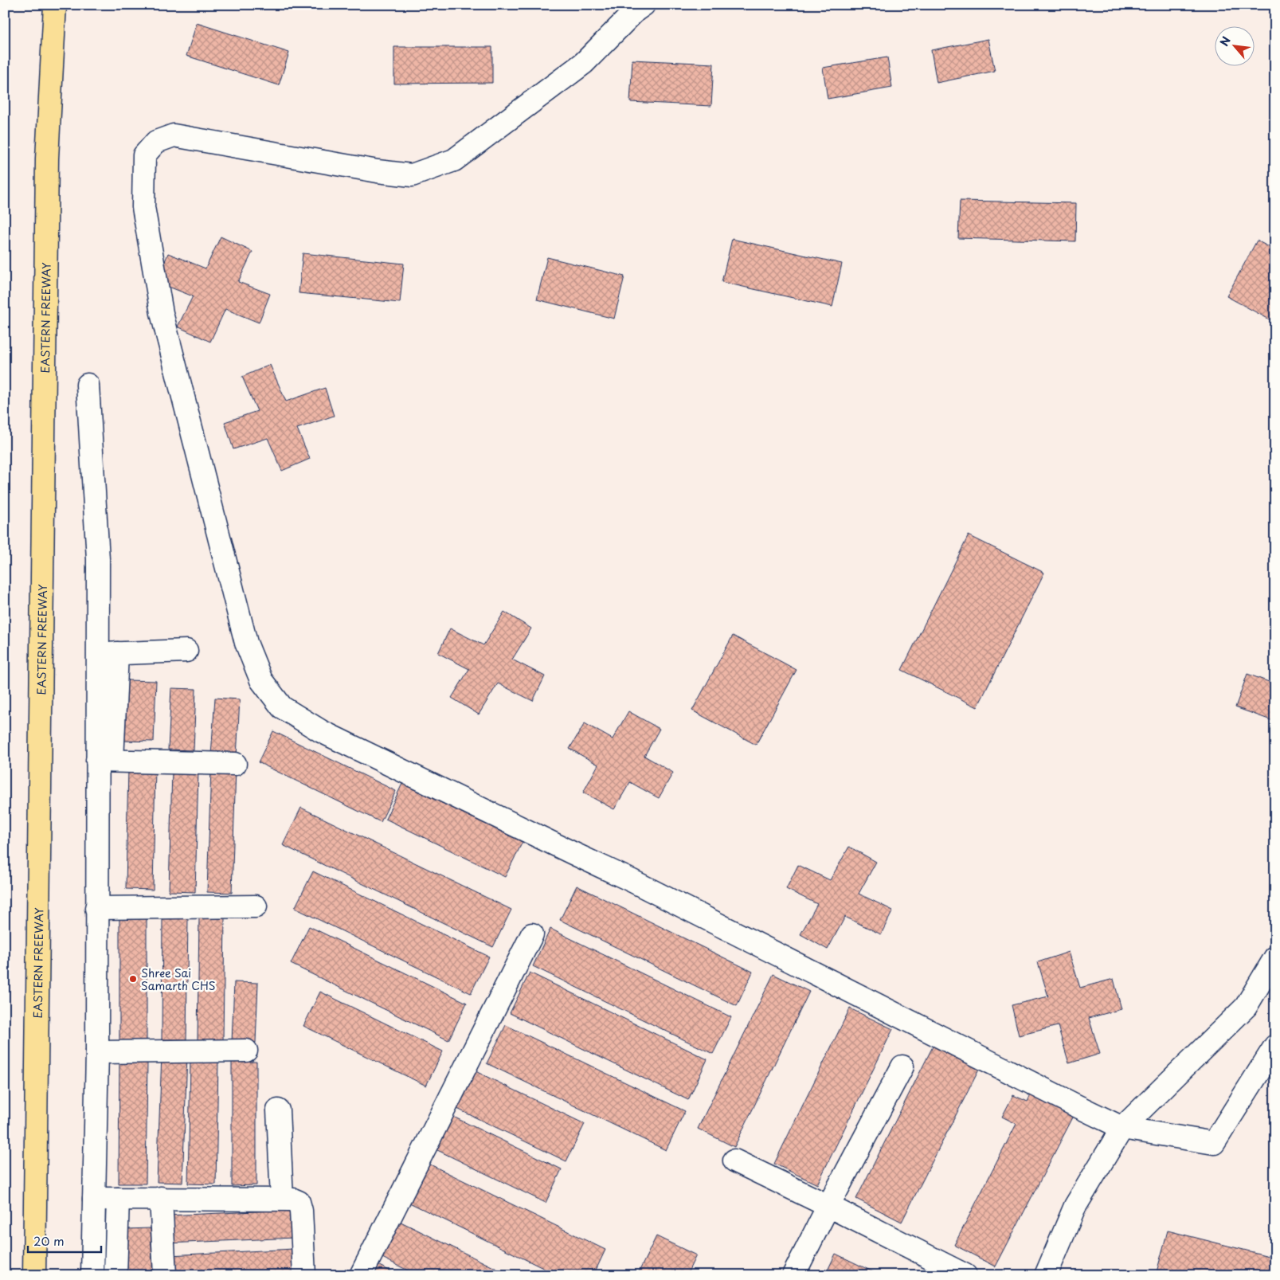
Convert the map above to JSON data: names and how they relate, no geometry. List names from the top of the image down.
{
  "streets": {
    "highway": ["EASTERN FREEWAY"]
  },
  "places": ["Shree Sai Samarth CHS"],
  "scale_bar": "20 m",
  "north": "top left"
}
